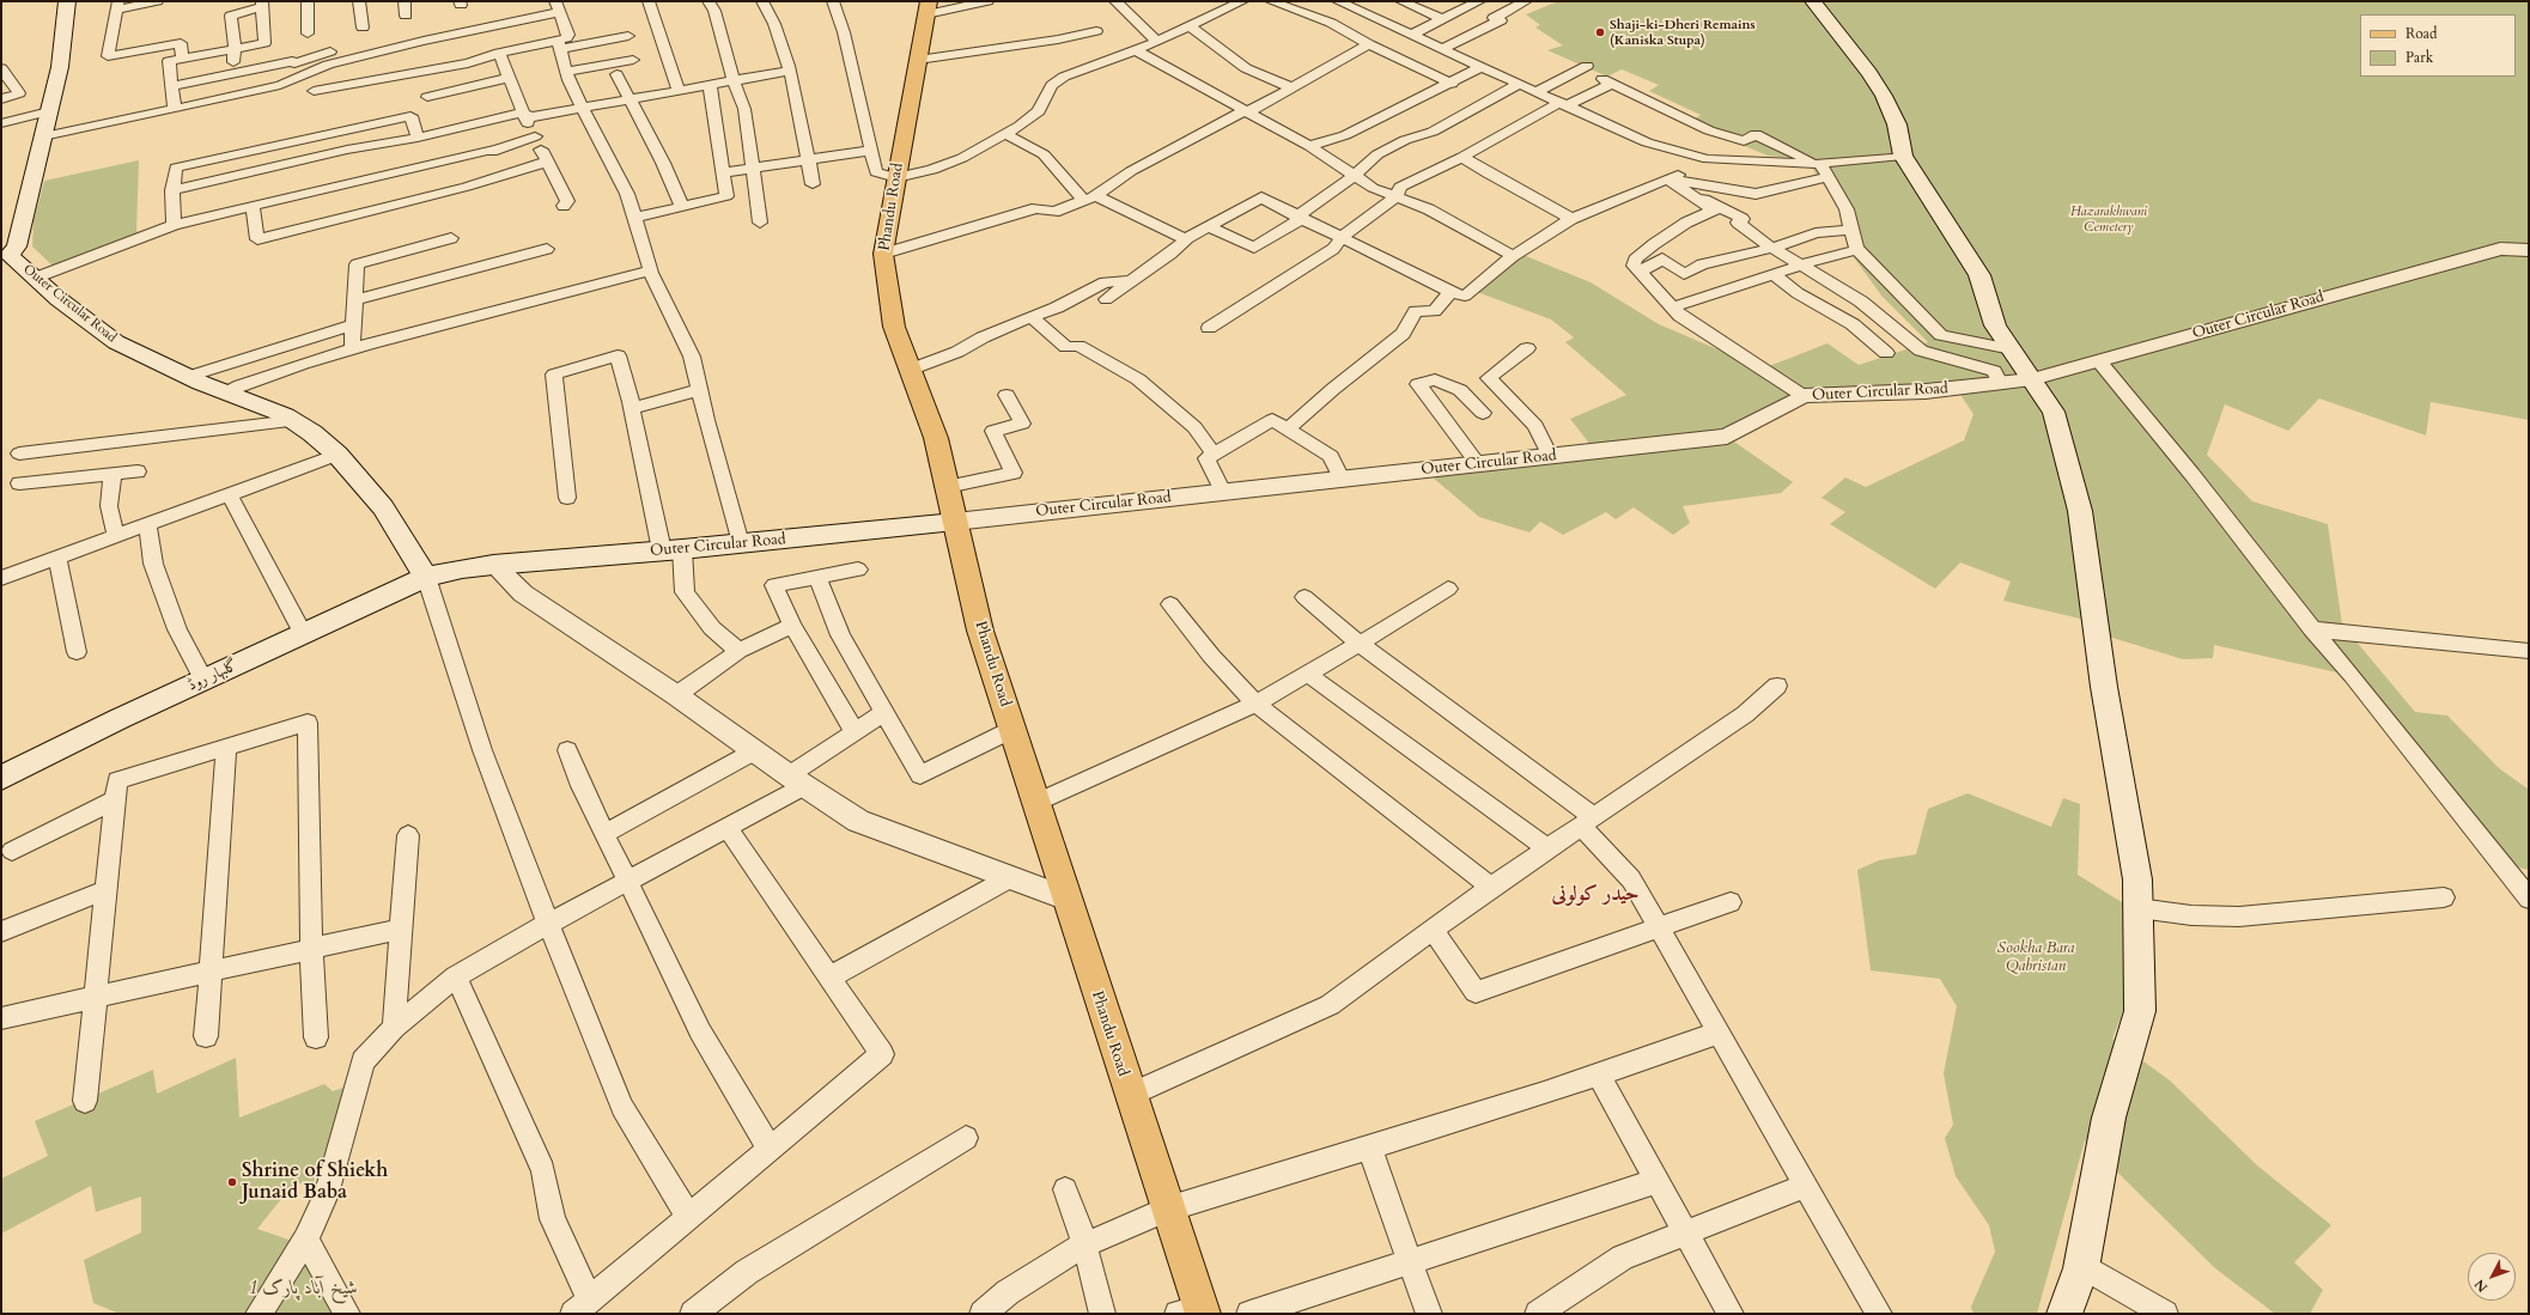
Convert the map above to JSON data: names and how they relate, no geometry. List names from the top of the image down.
{
  "streets": {
    "main road": ["Phandu Road", "Outer Circular Road", "گلبہار روڈ"]
  },
  "crossings": [
    ["Phandu Road", "Outer Circular Road"],
    ["Outer Circular Road", "گلبہار روڈ"]
  ],
  "districts": ["حیدر کولونی"],
  "parks": ["Hazarakhwani Cemetery", "Sookha Bara Qabristan", "شیخ آباد پارک 1"],
  "places": ["Shaji-ki-Dheri Remains (Kaniska Stupa)", "Shrine of Shiekh Junaid Baba"],
  "legend": ["Road", "Park"],
  "north": "bottom left"
}
